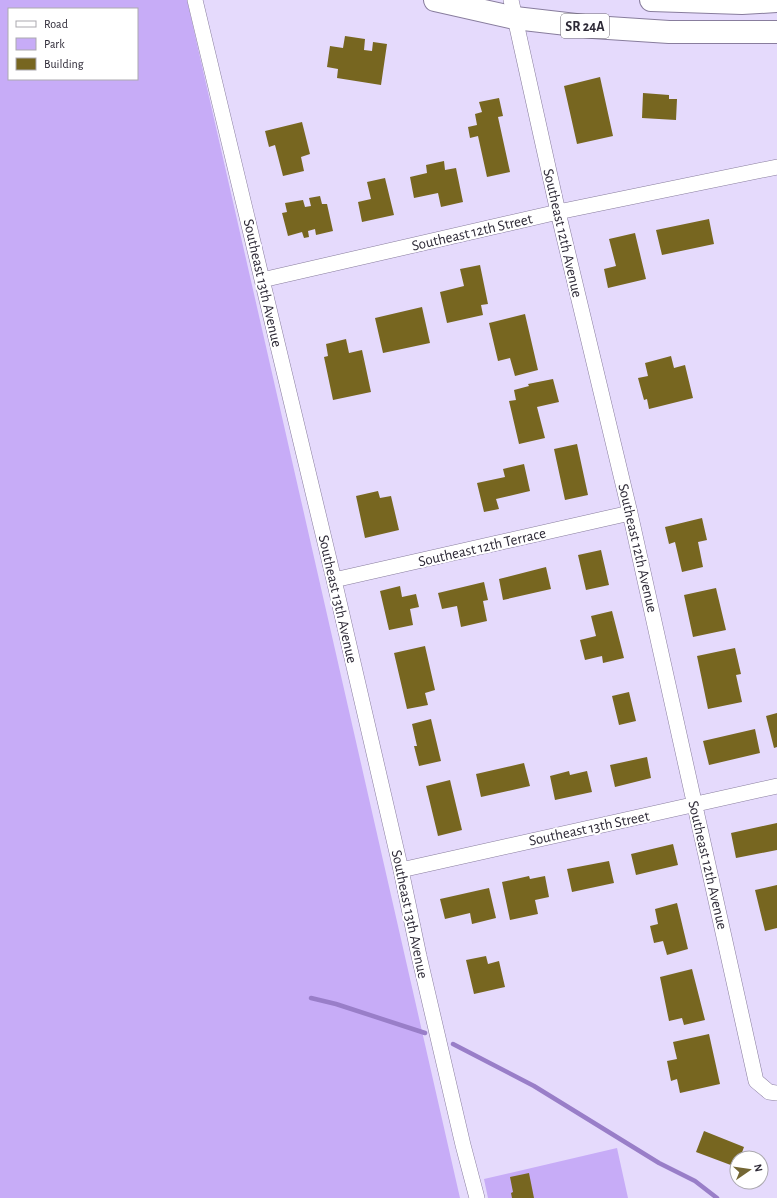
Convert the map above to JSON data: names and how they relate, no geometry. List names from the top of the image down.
{
  "streets": {
    "highway": ["SR 24A"],
    "street": [
      "Southeast 12th Street",
      "Southeast 12th Avenue",
      "Southeast 13th Avenue",
      "Southeast 12th Terrace",
      "Southeast 13th Street"
    ]
  },
  "crossings": [
    ["SR 24A", "Southeast 12th Avenue"],
    ["Southeast 12th Street", "Southeast 12th Avenue"],
    ["Southeast 12th Street", "Southeast 13th Avenue"],
    ["Southeast 12th Avenue", "Southeast 12th Terrace"],
    ["Southeast 12th Avenue", "Southeast 13th Street"],
    ["Southeast 13th Avenue", "Southeast 12th Terrace"],
    ["Southeast 13th Avenue", "Southeast 13th Street"]
  ],
  "legend": ["Road", "Park", "Building"],
  "north": "right"
}
